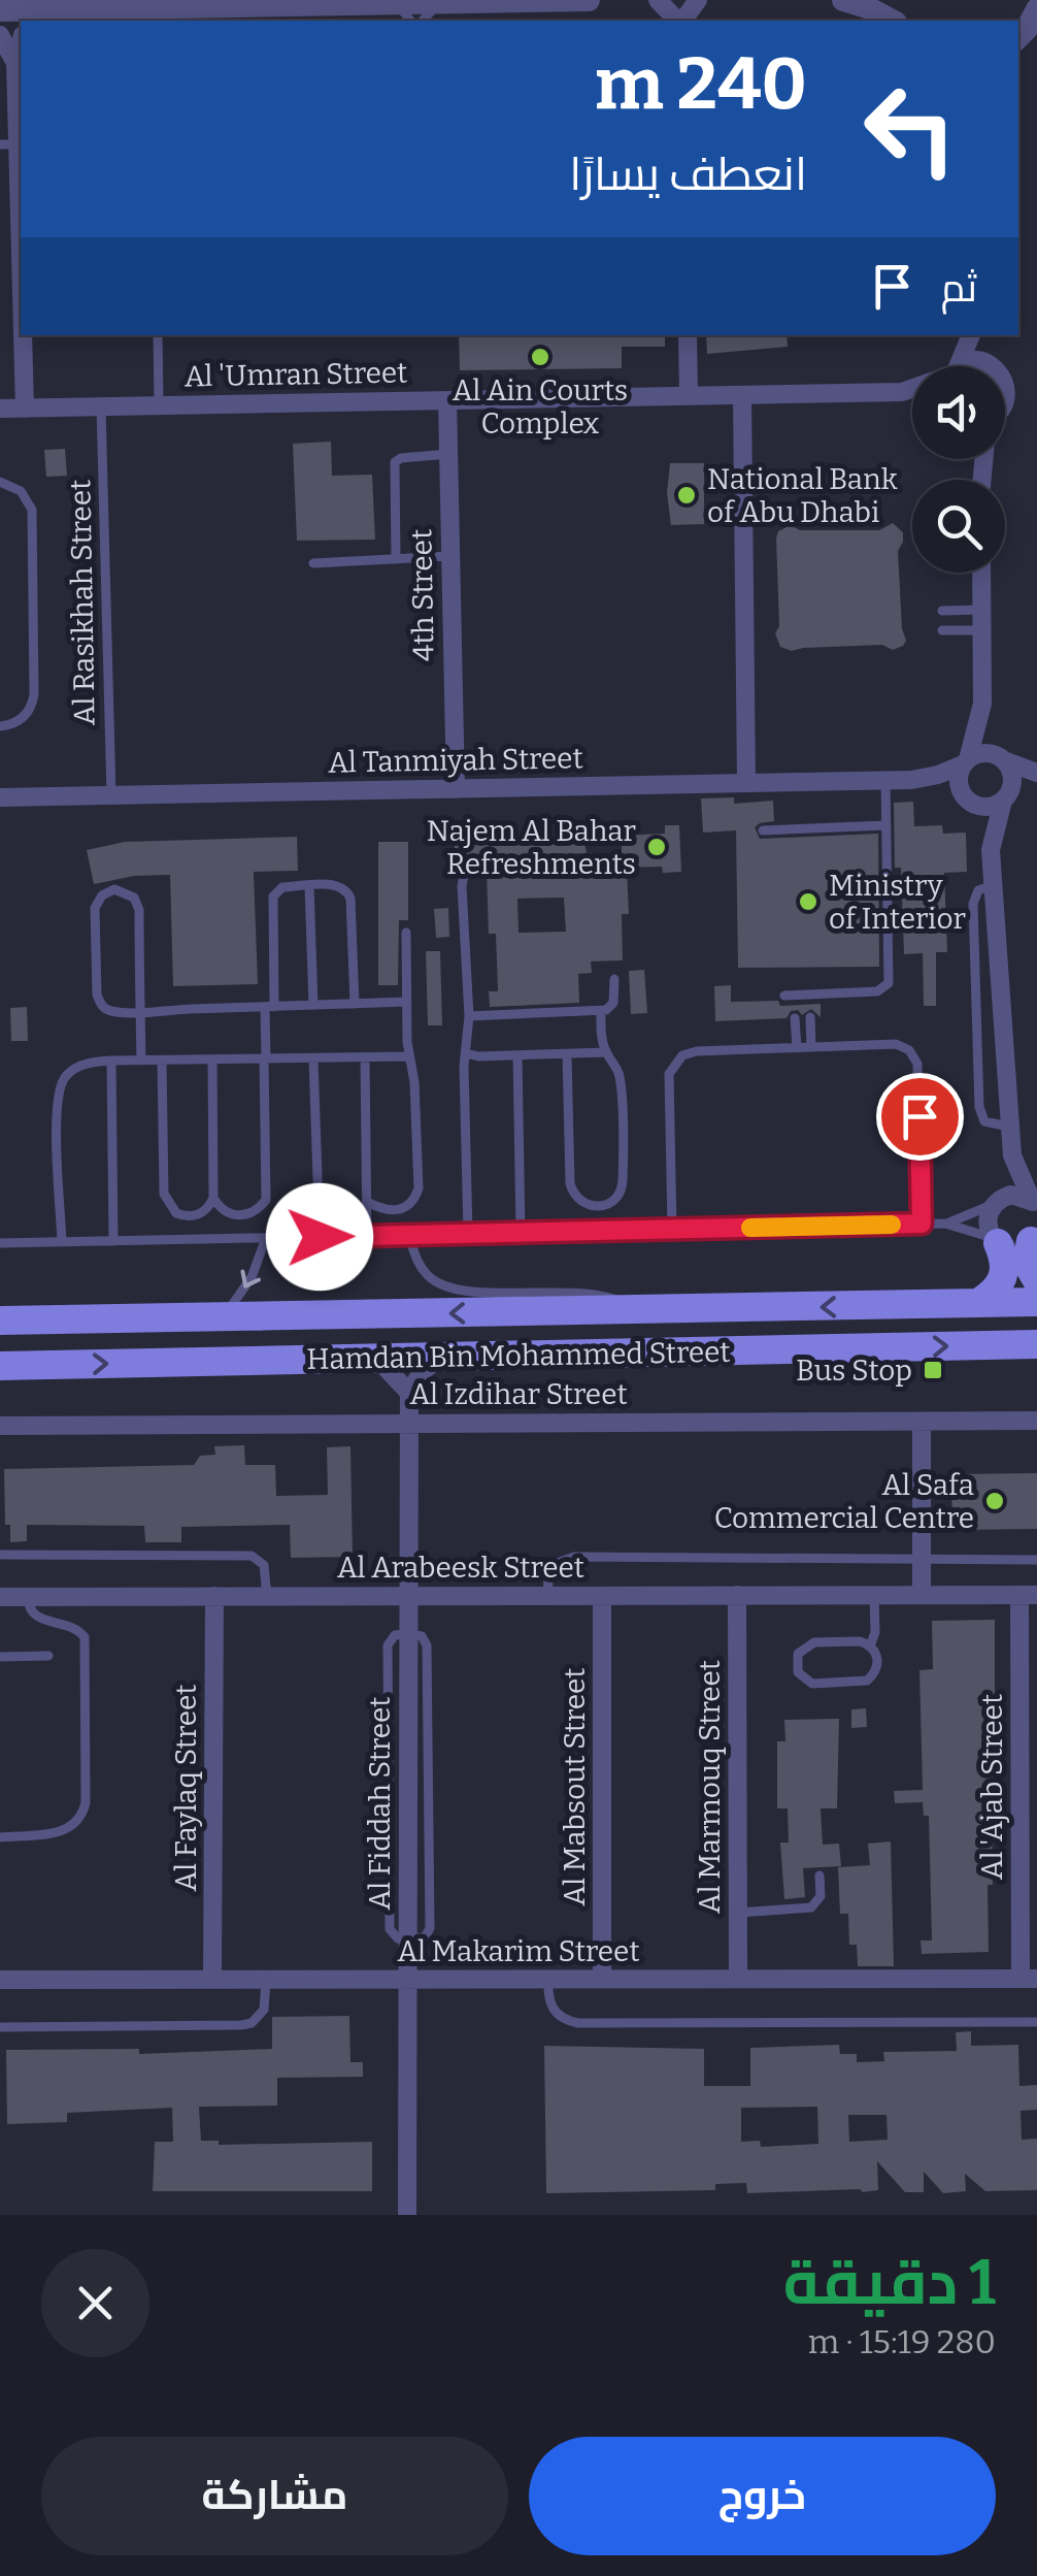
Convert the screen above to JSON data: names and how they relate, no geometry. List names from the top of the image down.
{
  "streets": {
    "main road": ["Hamdan Bin Mohammed Street"],
    "street": [
      "Al 'Umran Street",
      "4th Street",
      "Al Tanmiyah Street",
      "Al Izdihar Street",
      "Al Arabeesk Street",
      "Al Mabsout Street",
      "Al Marmouq Street",
      "Al 'Ajab Street",
      "Al Faylaq Street",
      "Al Fiddah Street",
      "Al Makarim Street"
    ],
    "lane": ["Al Rasikhah Street"]
  },
  "crossings": [
    ["Al 'Umran Street", "4th Street"],
    ["Al 'Umran Street", "Al Rasikhah Street"],
    ["4th Street", "Al Tanmiyah Street"],
    ["Al Rasikhah Street", "Al Tanmiyah Street"],
    ["Al Izdihar Street", "Al Fiddah Street"],
    ["Al Arabeesk Street", "Al Mabsout Street"],
    ["Al Arabeesk Street", "Al Marmouq Street"],
    ["Al Arabeesk Street", "Al 'Ajab Street"],
    ["Al Arabeesk Street", "Al Faylaq Street"],
    ["Al Arabeesk Street", "Al Fiddah Street"],
    ["Al Mabsout Street", "Al Makarim Street"],
    ["Al Marmouq Street", "Al Makarim Street"],
    ["Al 'Ajab Street", "Al Makarim Street"],
    ["Al Faylaq Street", "Al Makarim Street"],
    ["Al Fiddah Street", "Al Makarim Street"]
  ],
  "places": {
    "other": [
      "Al Ain Courts Complex",
      "National Bank of Abu Dhabi",
      "Najem Al Bahar Refreshments",
      "Ministry of Interior",
      "Al Safa Commercial Centre"
    ],
    "transit": ["Bus Stop"]
  },
  "page": {
    "turn": ["240 m", "انعطف يسارًا"],
    "then": "ثم",
    "heading": ["1 دقيقة", "280 m · 15:19"],
    "buttons": ["خروج", "مشاركة"]
  }
}
